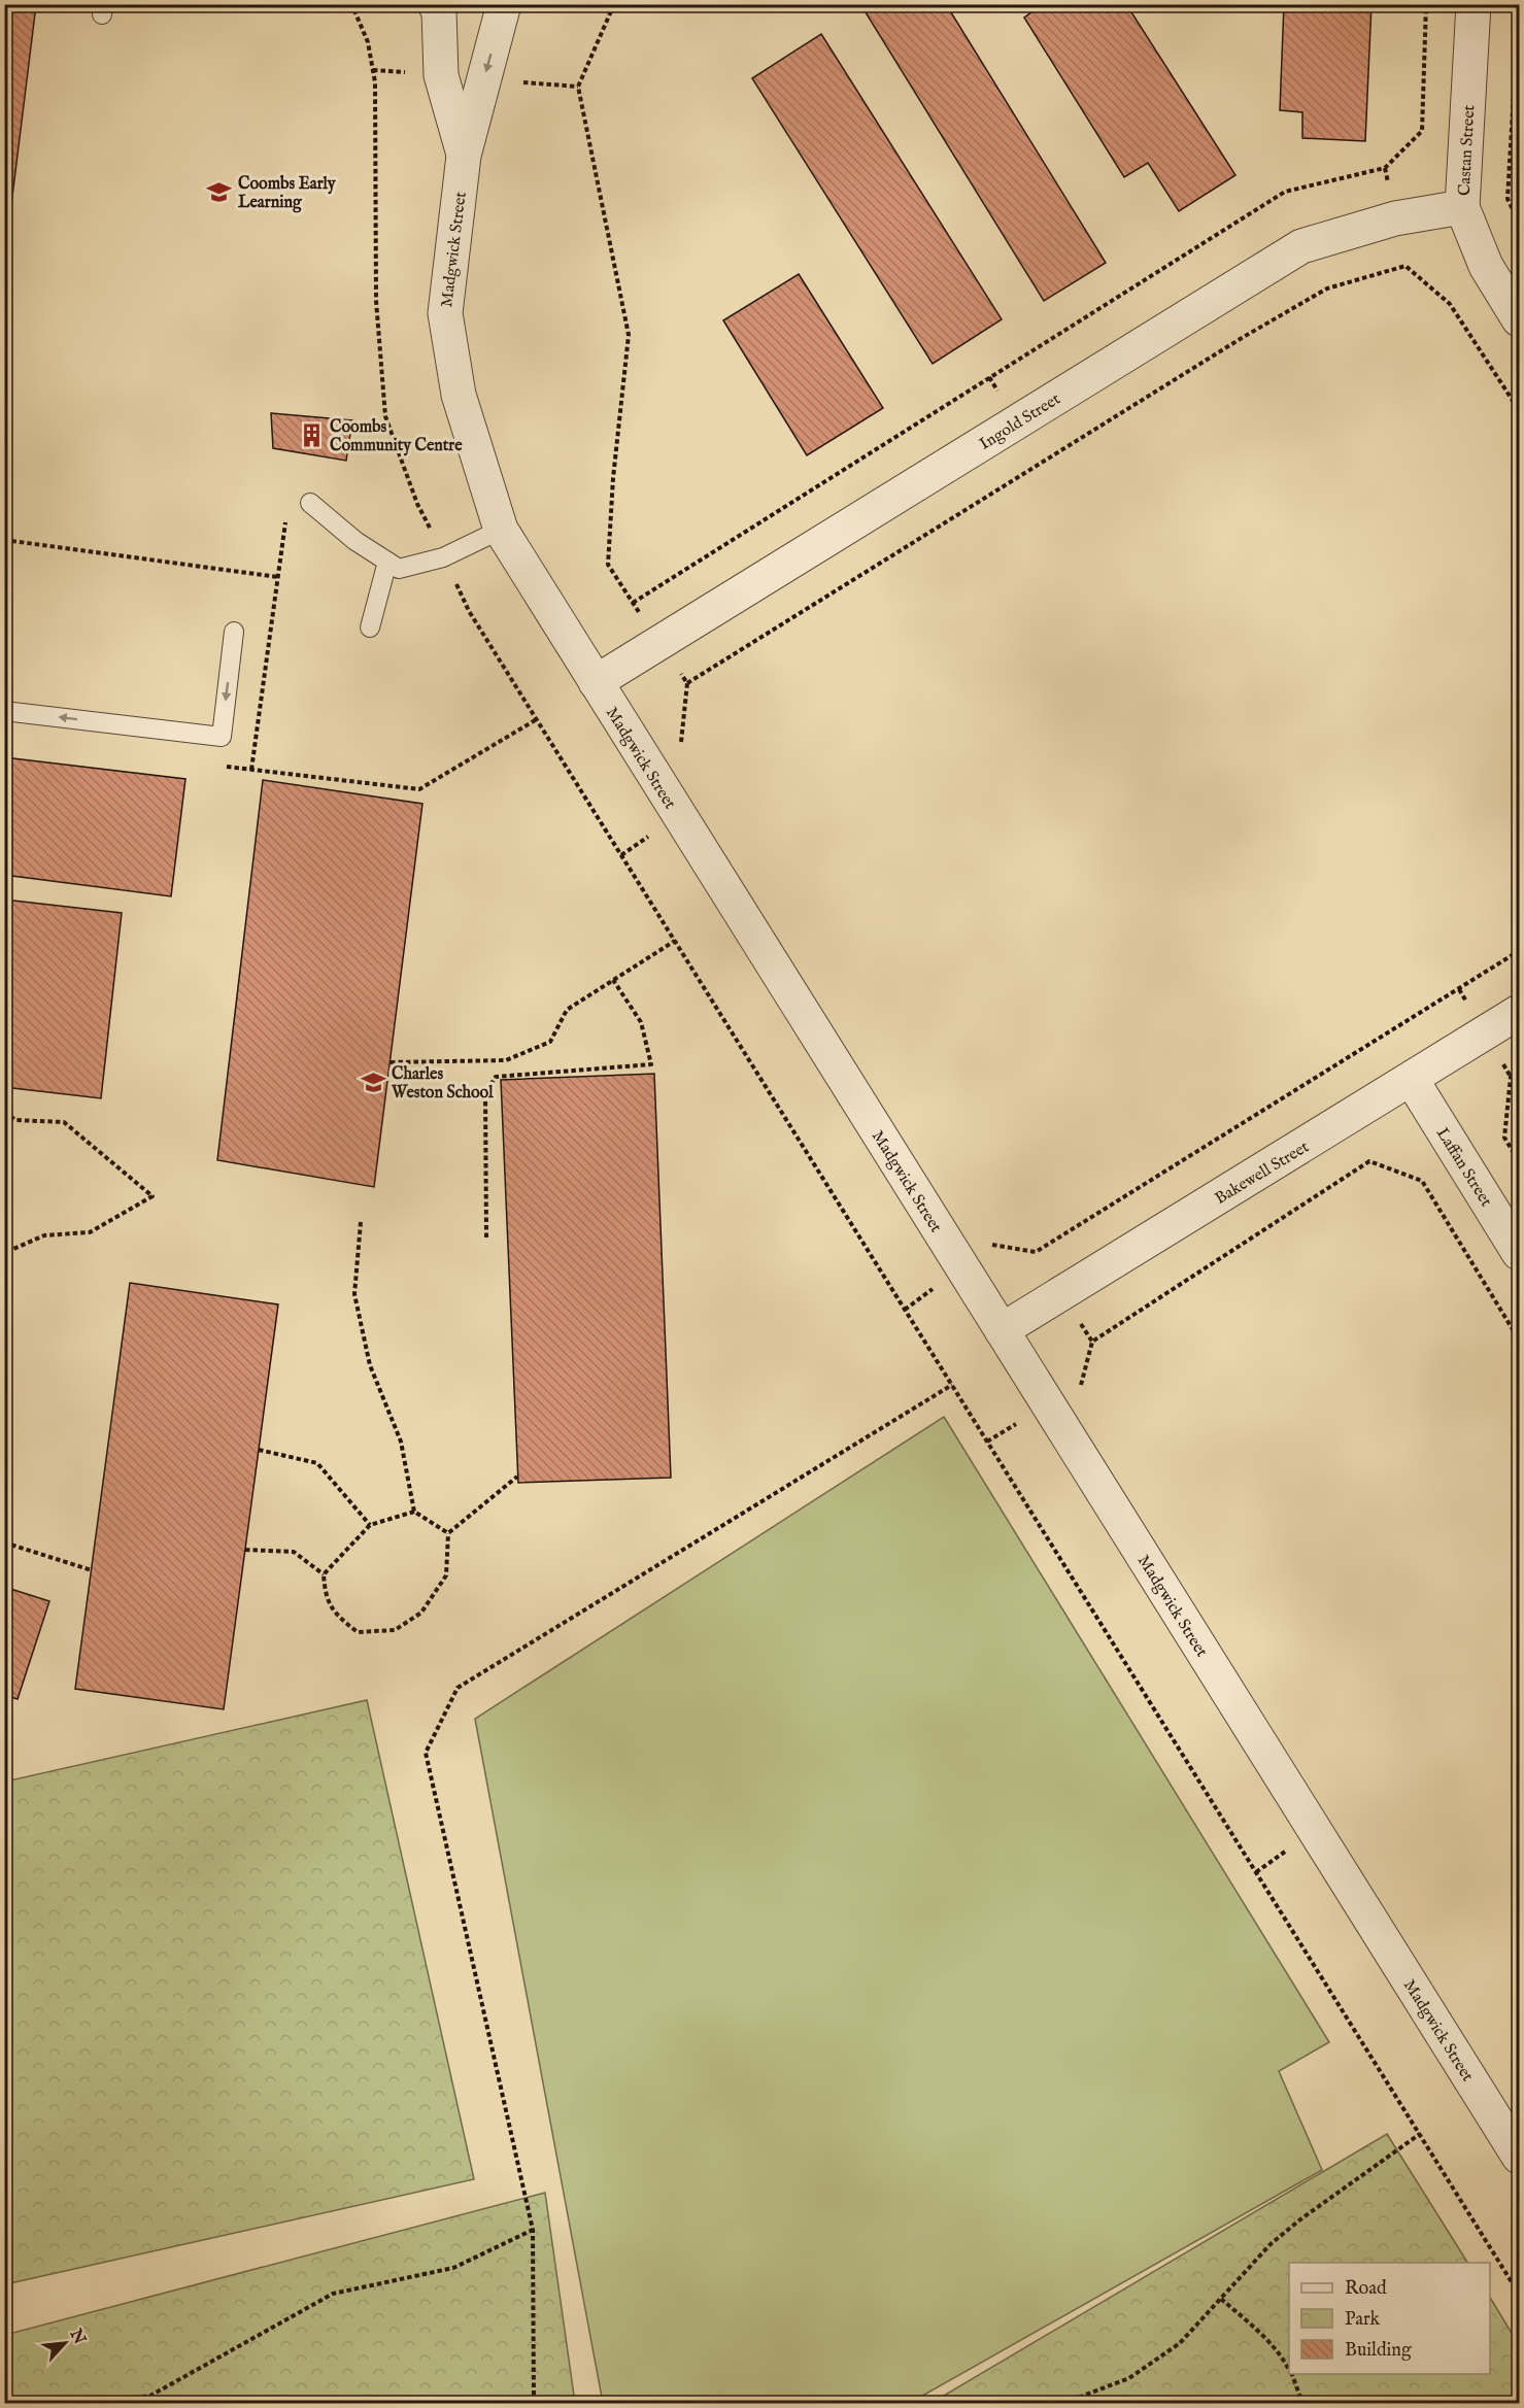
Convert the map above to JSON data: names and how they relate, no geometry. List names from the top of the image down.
{
  "streets": {
    "street": [
      "Castan Street",
      "Madgwick Street",
      "Ingold Street",
      "Laffan Street",
      "Bakewell Street"
    ]
  },
  "crossings": [
    ["Castan Street", "Ingold Street"],
    ["Madgwick Street", "Ingold Street"],
    ["Madgwick Street", "Bakewell Street"],
    ["Laffan Street", "Bakewell Street"]
  ],
  "places": {
    "school or university": ["Coombs Early Learning", "Charles Weston School"],
    "building": ["Coombs Community Centre"]
  },
  "legend": ["Road", "Park", "Building"],
  "north": "top right"
}
